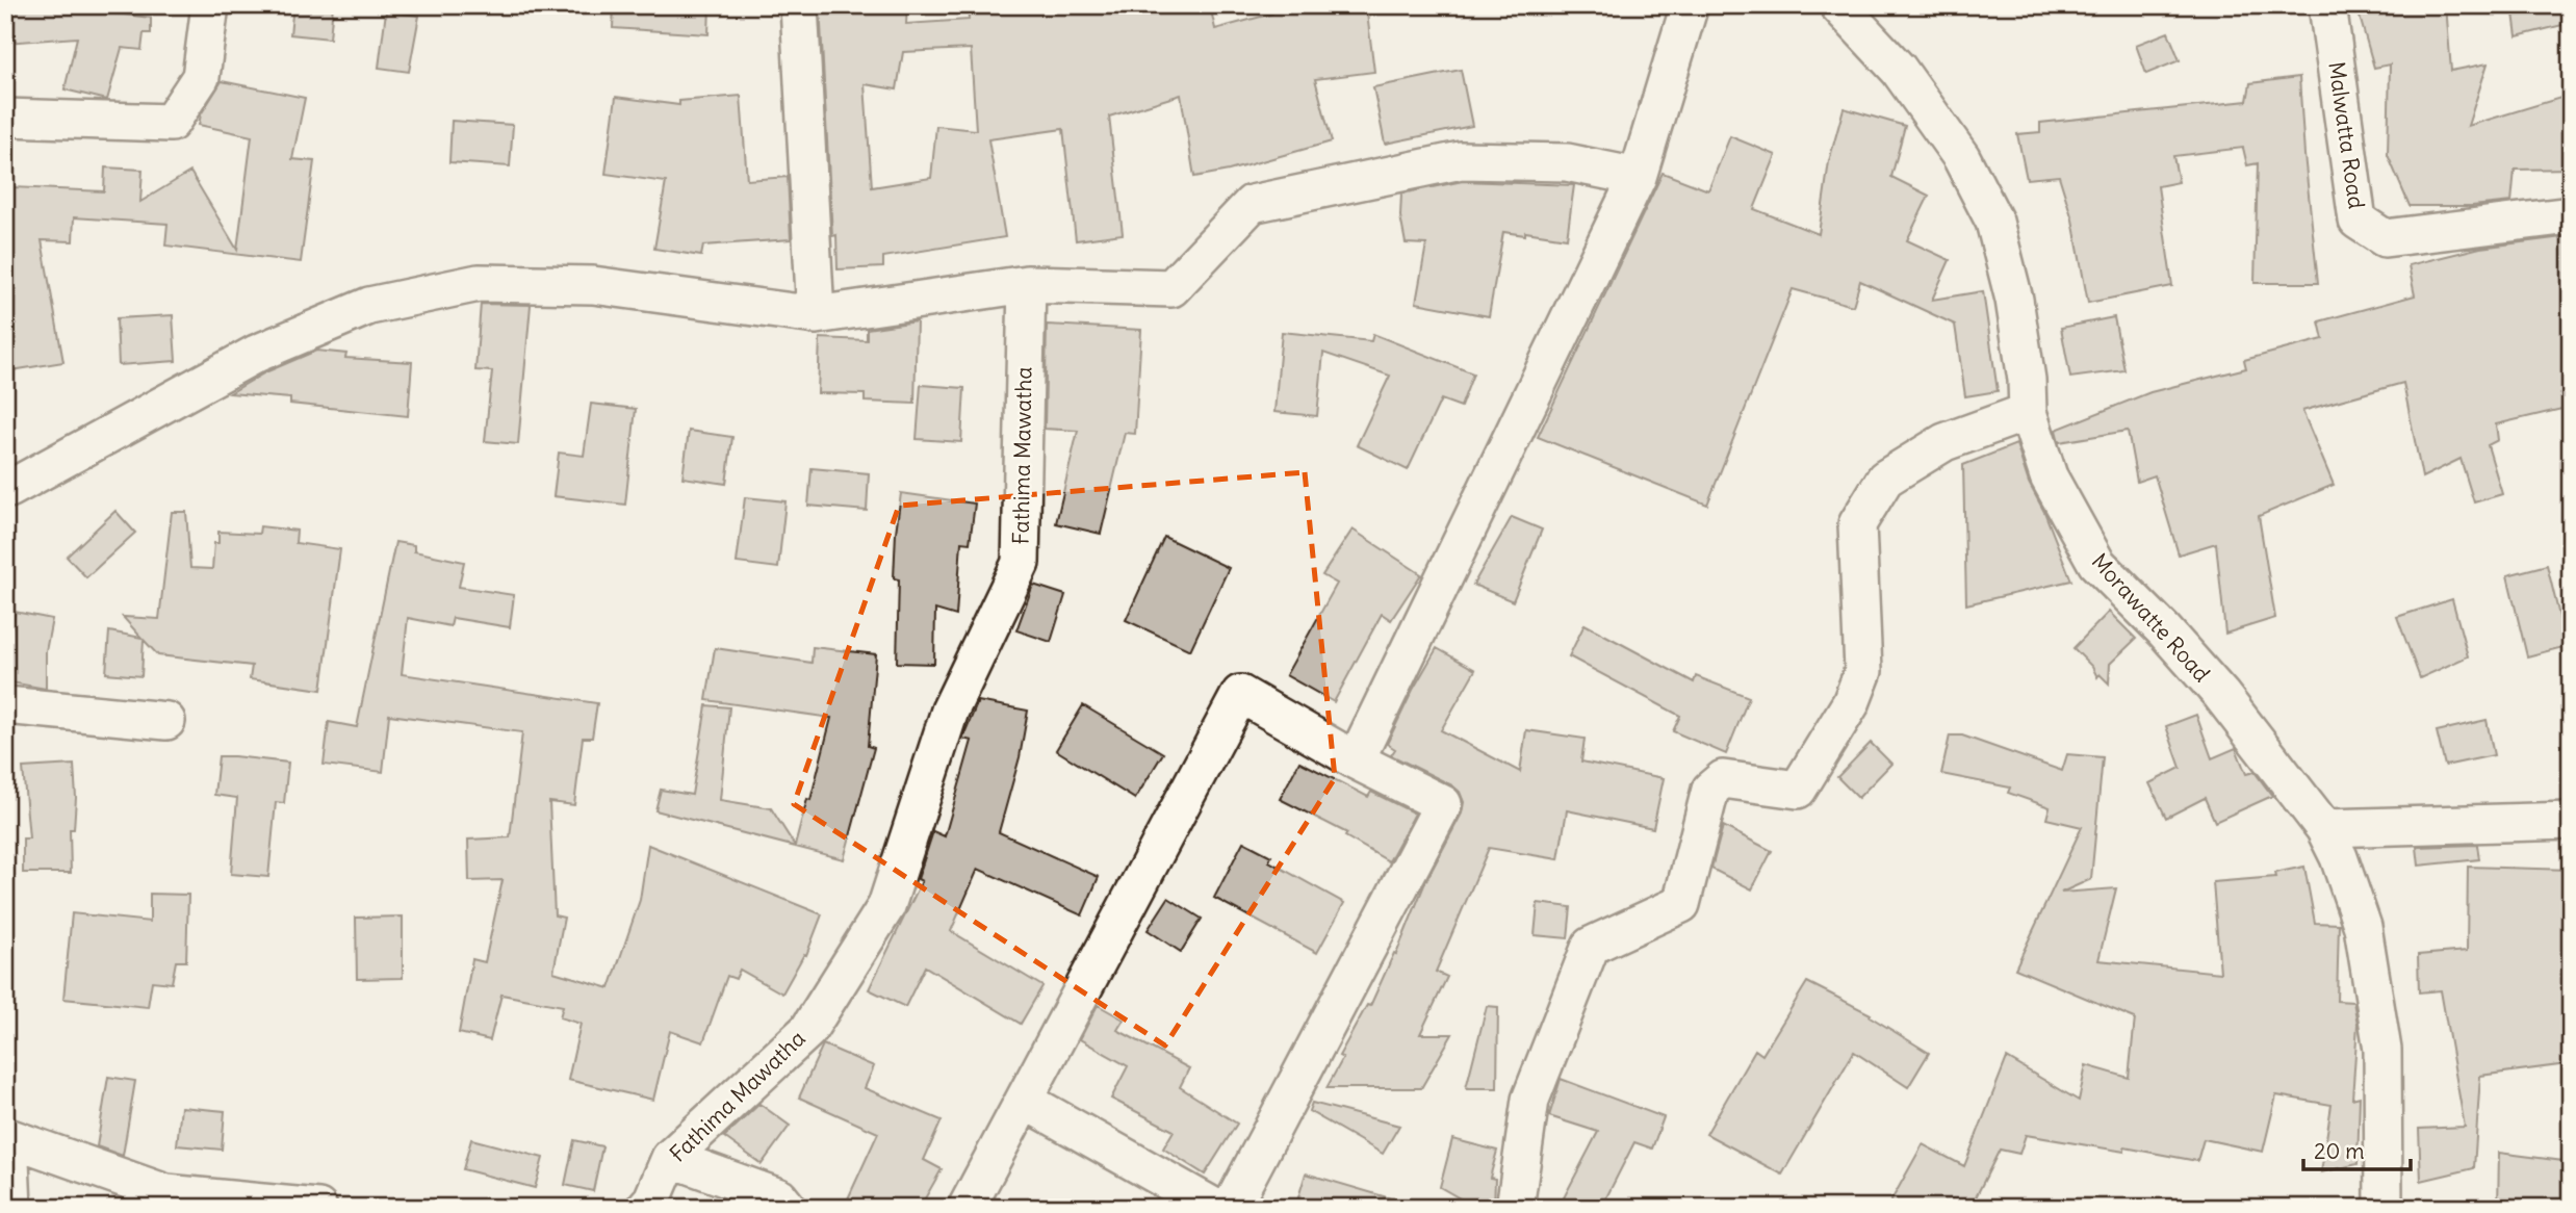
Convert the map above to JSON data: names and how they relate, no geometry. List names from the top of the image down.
{
  "streets": {
    "street": ["Malwatta Road", "Fathima Mawatha", "Morawatte Road"]
  },
  "scale_bar": "20 m"
}
